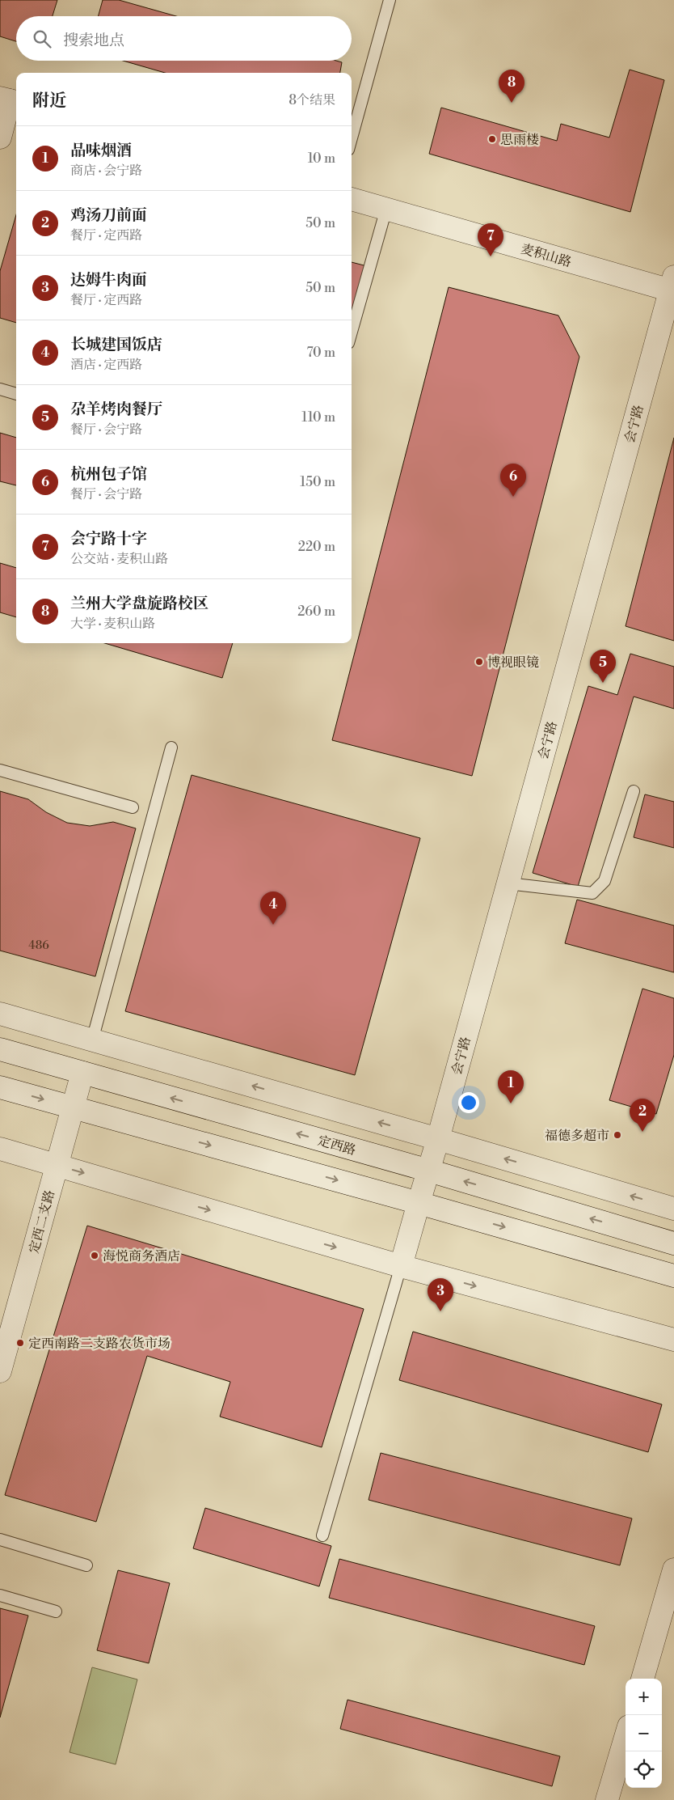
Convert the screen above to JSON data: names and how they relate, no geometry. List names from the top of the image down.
{
  "streets": {
    "street": [
      "麦积山路",
      "会宁路",
      "定西路",
      "定西二支路"
    ]
  },
  "crossings": [
    ["麦积山路", "会宁路"],
    ["会宁路", "定西路"],
    ["定西路", "定西二支路"]
  ],
  "places": [
    "思雨楼",
    "博视眼镜",
    "福德多超市",
    "海悦商务酒店",
    "定西南路二支路农货市场"
  ],
  "house_numbers": ["486"],
  "page": {
    "search": "搜索地点",
    "pins": [
      "8",
      "7",
      "6",
      "5",
      "4",
      "1",
      "2",
      "3"
    ],
    "heading": ["附近", "8个结果"],
    "list": [
      {
        "mark": "1",
        "name": "品味烟酒",
        "note": "商店 · 会宁路",
        "value": "10 m"
      },
      {
        "mark": "2",
        "name": "鸡汤刀前面",
        "note": "餐厅 · 定西路",
        "value": "50 m"
      },
      {
        "mark": "3",
        "name": "达姆牛肉面",
        "note": "餐厅 · 定西路",
        "value": "50 m"
      },
      {
        "mark": "4",
        "name": "长城建国饭店",
        "note": "酒店 · 定西路",
        "value": "70 m"
      },
      {
        "mark": "5",
        "name": "尕羊烤肉餐厅",
        "note": "餐厅 · 会宁路",
        "value": "110 m"
      },
      {
        "mark": "6",
        "name": "杭州包子馆",
        "note": "餐厅 · 会宁路",
        "value": "150 m"
      },
      {
        "mark": "7",
        "name": "会宁路十字",
        "note": "公交站 · 麦积山路",
        "value": "220 m"
      },
      {
        "mark": "8",
        "name": "兰州大学盘旋路校区",
        "note": "大学 · 麦积山路",
        "value": "260 m"
      }
    ],
    "map_buttons": ["+", "−"]
  }
}
